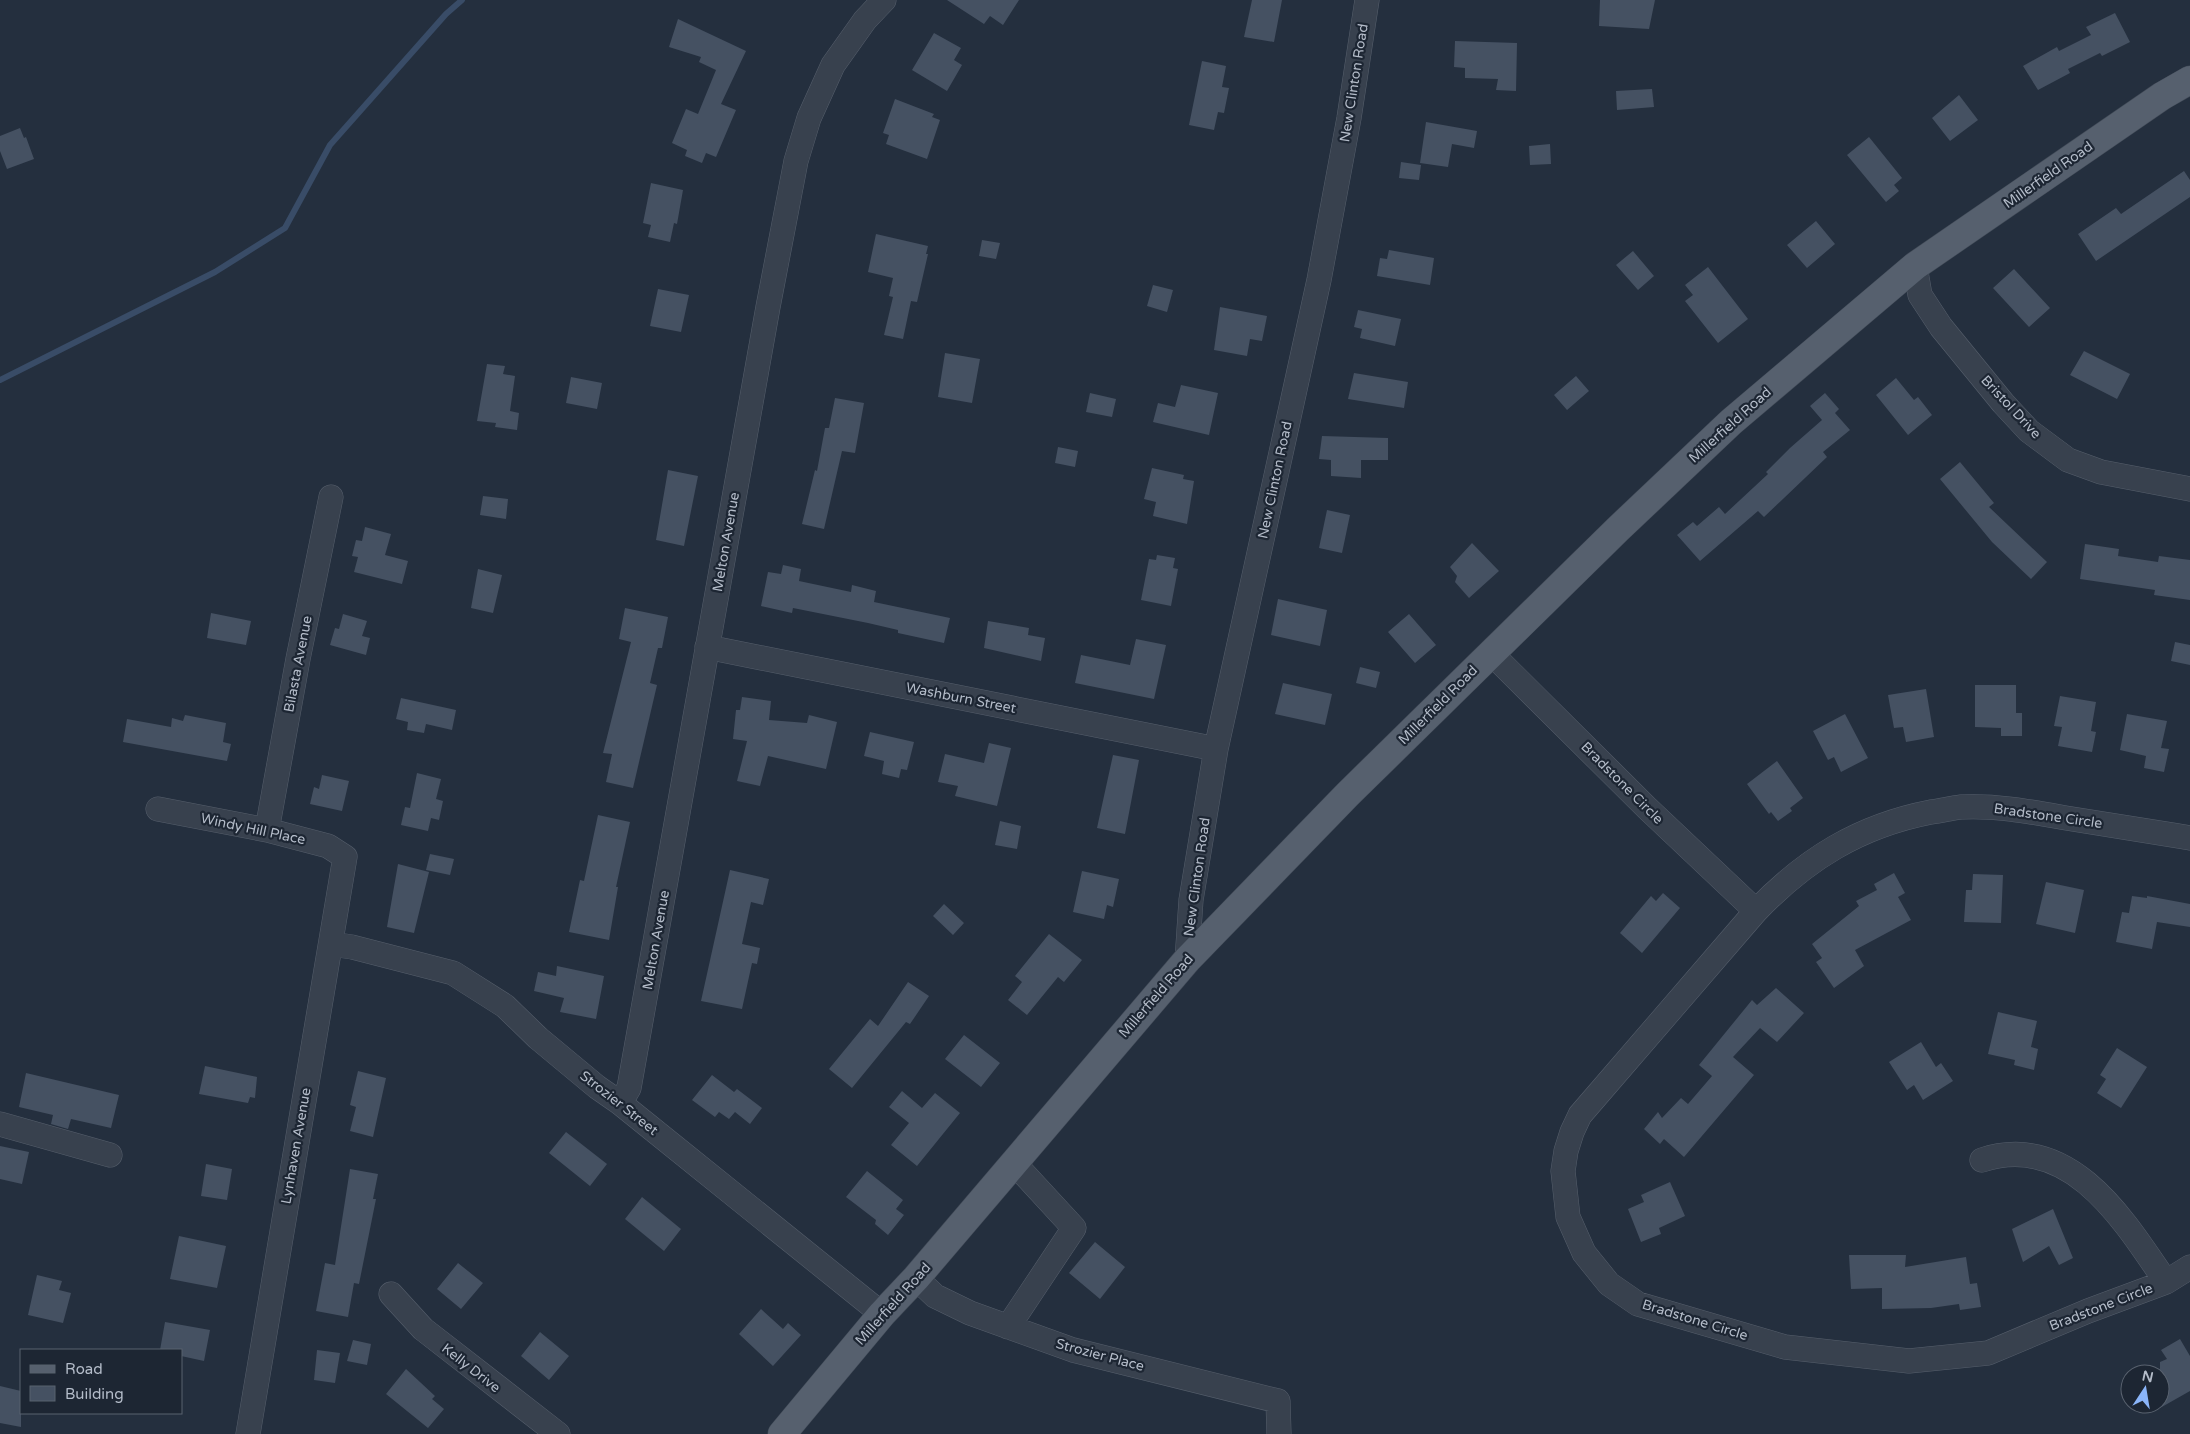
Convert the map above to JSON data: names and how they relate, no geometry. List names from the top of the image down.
{
  "streets": {
    "main road": ["Millerfield Road"],
    "street": [
      "New Clinton Road",
      "Bristol Drive",
      "Melton Avenue",
      "Bilasta Avenue",
      "Washburn Street",
      "Bradstone Circle",
      "Windy Hill Place",
      "Strozier Street",
      "Lynhaven Avenue",
      "Strozier Place",
      "Kelly Drive"
    ]
  },
  "crossings": [
    ["New Clinton Road", "Millerfield Road"],
    ["New Clinton Road", "Washburn Street"],
    ["Millerfield Road", "Bristol Drive"],
    ["Millerfield Road", "Bradstone Circle"],
    ["Millerfield Road", "Strozier Street"],
    ["Millerfield Road", "Strozier Place"],
    ["Melton Avenue", "Washburn Street"],
    ["Melton Avenue", "Strozier Street"],
    ["Bilasta Avenue", "Windy Hill Place"],
    ["Windy Hill Place", "Lynhaven Avenue"],
    ["Strozier Street", "Lynhaven Avenue"]
  ],
  "legend": ["Road", "Building"],
  "north": "top"
}
